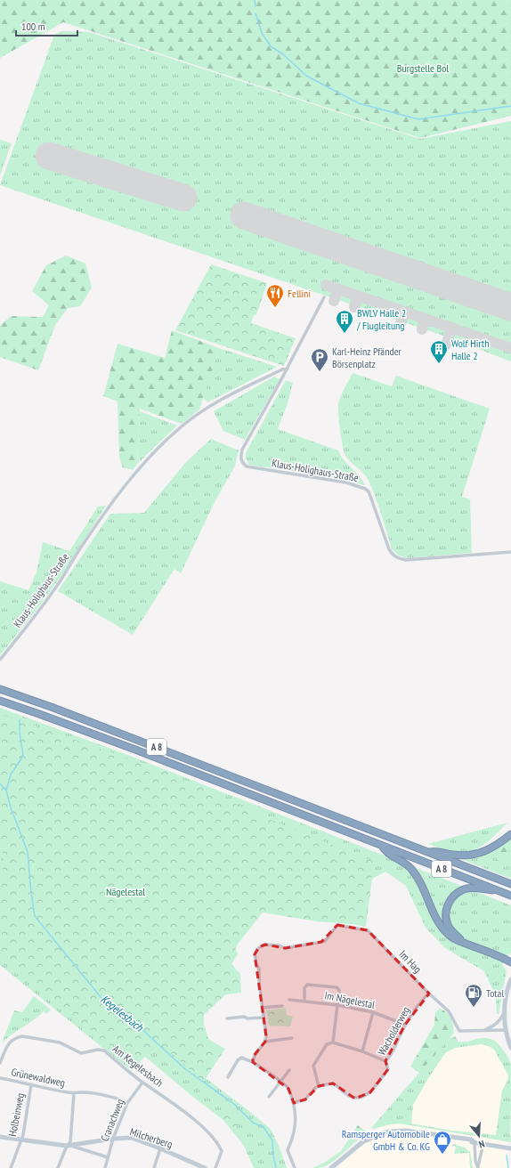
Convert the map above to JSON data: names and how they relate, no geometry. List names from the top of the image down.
{
  "streets": {
    "highway": ["A 8"],
    "main road": ["Milcherberg"],
    "street": [
      "Klaus-Holighaus-Straße",
      "Im Hag",
      "Im Nägelestal",
      "Wacholderweg",
      "Am Kegelesbach",
      "Grünewaldweg",
      "Holbeinweg",
      "Cranachweg"
    ]
  },
  "crossings": [
    ["Im Hag", "Wacholderweg"],
    ["Im Nägelestal", "Wacholderweg"],
    ["Am Kegelesbach", "Cranachweg"],
    ["Grünewaldweg", "Holbeinweg"],
    ["Grünewaldweg", "Cranachweg"],
    ["Grünewaldweg", "Milcherberg"],
    ["Holbeinweg", "Milcherberg"],
    ["Cranachweg", "Milcherberg"]
  ],
  "water": ["Kegelesbach"],
  "parks": ["Burgstelle Bol", "Nägelestal"],
  "places": {
    "restaurant": ["Fellini"],
    "building": ["BWLV Halle 2 / Flugleitung", "Wolf Hirth Halle 2"],
    "parking": ["Karl-Heinz Pfänder Börsenplatz"],
    "fuel station": ["Total"],
    "shop": ["Ramsperger Automobile GmbH & Co. KG"]
  },
  "scale_bar": "100 m",
  "north": "bottom"
}
